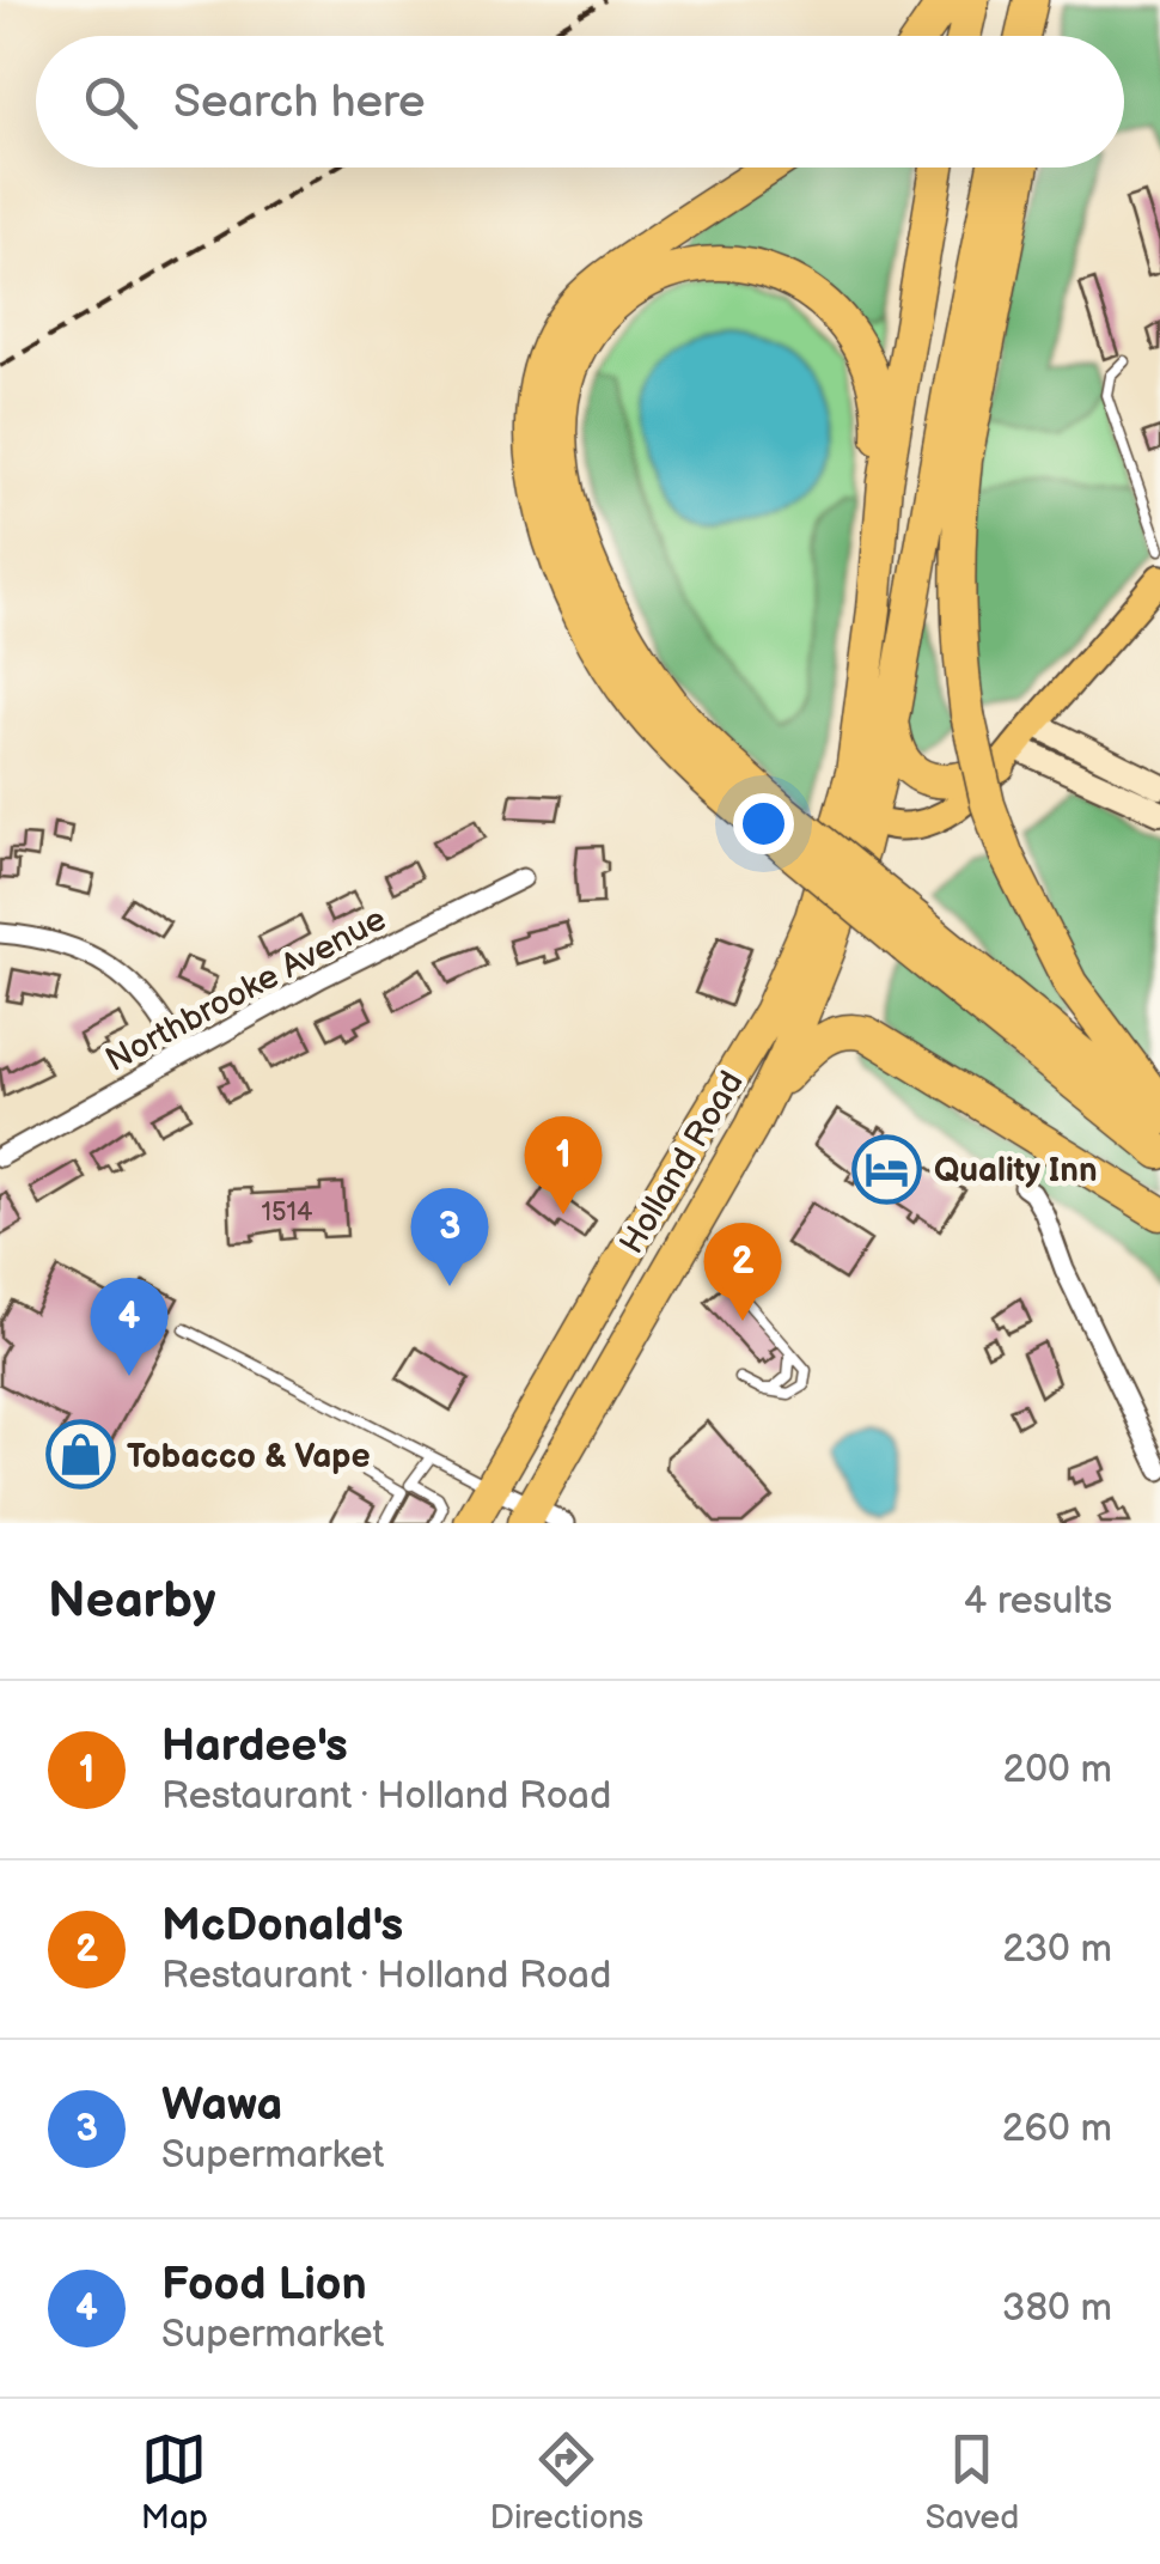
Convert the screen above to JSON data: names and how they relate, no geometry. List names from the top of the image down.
{
  "streets": {
    "highway": ["Holland Road"],
    "street": ["Northbrooke Avenue"]
  },
  "places": {
    "hotel": ["Quality Inn"],
    "shop": ["Tobacco & Vape"]
  },
  "house_numbers": ["1514"],
  "page": {
    "search": "Search here",
    "pins": [
      "1",
      "3",
      "2",
      "4"
    ],
    "heading": ["Nearby", "4 results"],
    "list": [
      {
        "mark": "1",
        "name": "Hardee's",
        "note": "Restaurant · Holland Road",
        "value": "200 m"
      },
      {
        "mark": "2",
        "name": "McDonald's",
        "note": "Restaurant · Holland Road",
        "value": "230 m"
      },
      {
        "mark": "3",
        "name": "Wawa",
        "note": "Supermarket",
        "value": "260 m"
      },
      {
        "mark": "4",
        "name": "Food Lion",
        "note": "Supermarket",
        "value": "380 m"
      }
    ],
    "nav": ["Map", "Directions", "Saved"]
  }
}
